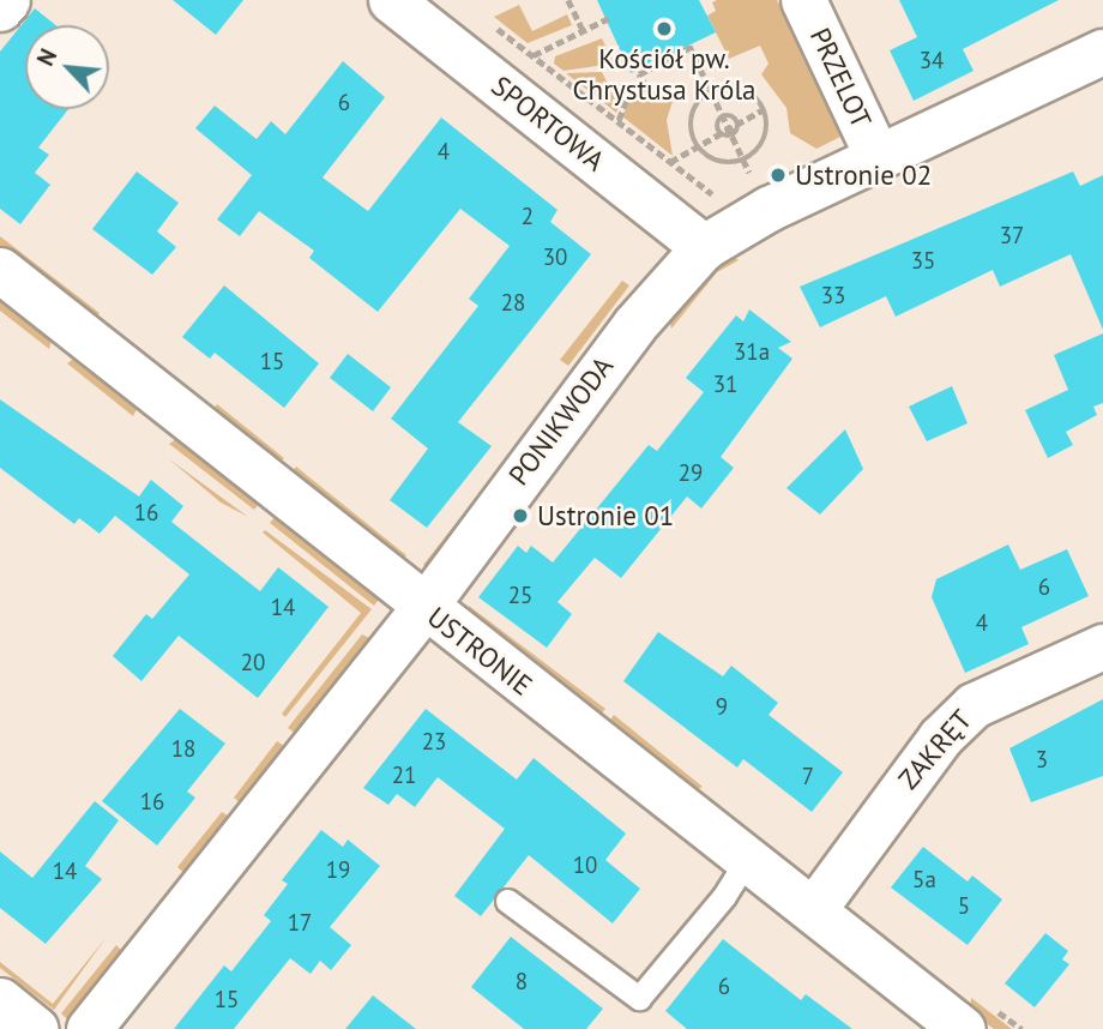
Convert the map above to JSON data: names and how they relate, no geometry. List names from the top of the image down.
{
  "streets": {
    "street": [
      "PRZELOT",
      "SPORTOWA",
      "PONIKWODA",
      "USTRONIE",
      "ZAKRĘT"
    ]
  },
  "crossings": [
    ["PRZELOT", "PONIKWODA"],
    ["SPORTOWA", "PONIKWODA"],
    ["PONIKWODA", "USTRONIE"],
    ["USTRONIE", "ZAKRĘT"]
  ],
  "places": ["Kościół pw. Chrystusa Króla", "Ustronie 02", "Ustronie 01"],
  "house_numbers": [
    "34",
    "6",
    "4",
    "2",
    "37",
    "30",
    "35",
    "33",
    "28",
    "31a",
    "15",
    "31",
    "29",
    "16",
    "6",
    "25",
    "14",
    "4",
    "20",
    "9",
    "23",
    "18",
    "3",
    "21",
    "7",
    "16",
    "10",
    "19",
    "14",
    "5a",
    "5",
    "17",
    "8",
    "6",
    "15"
  ],
  "north": "top left"
}
